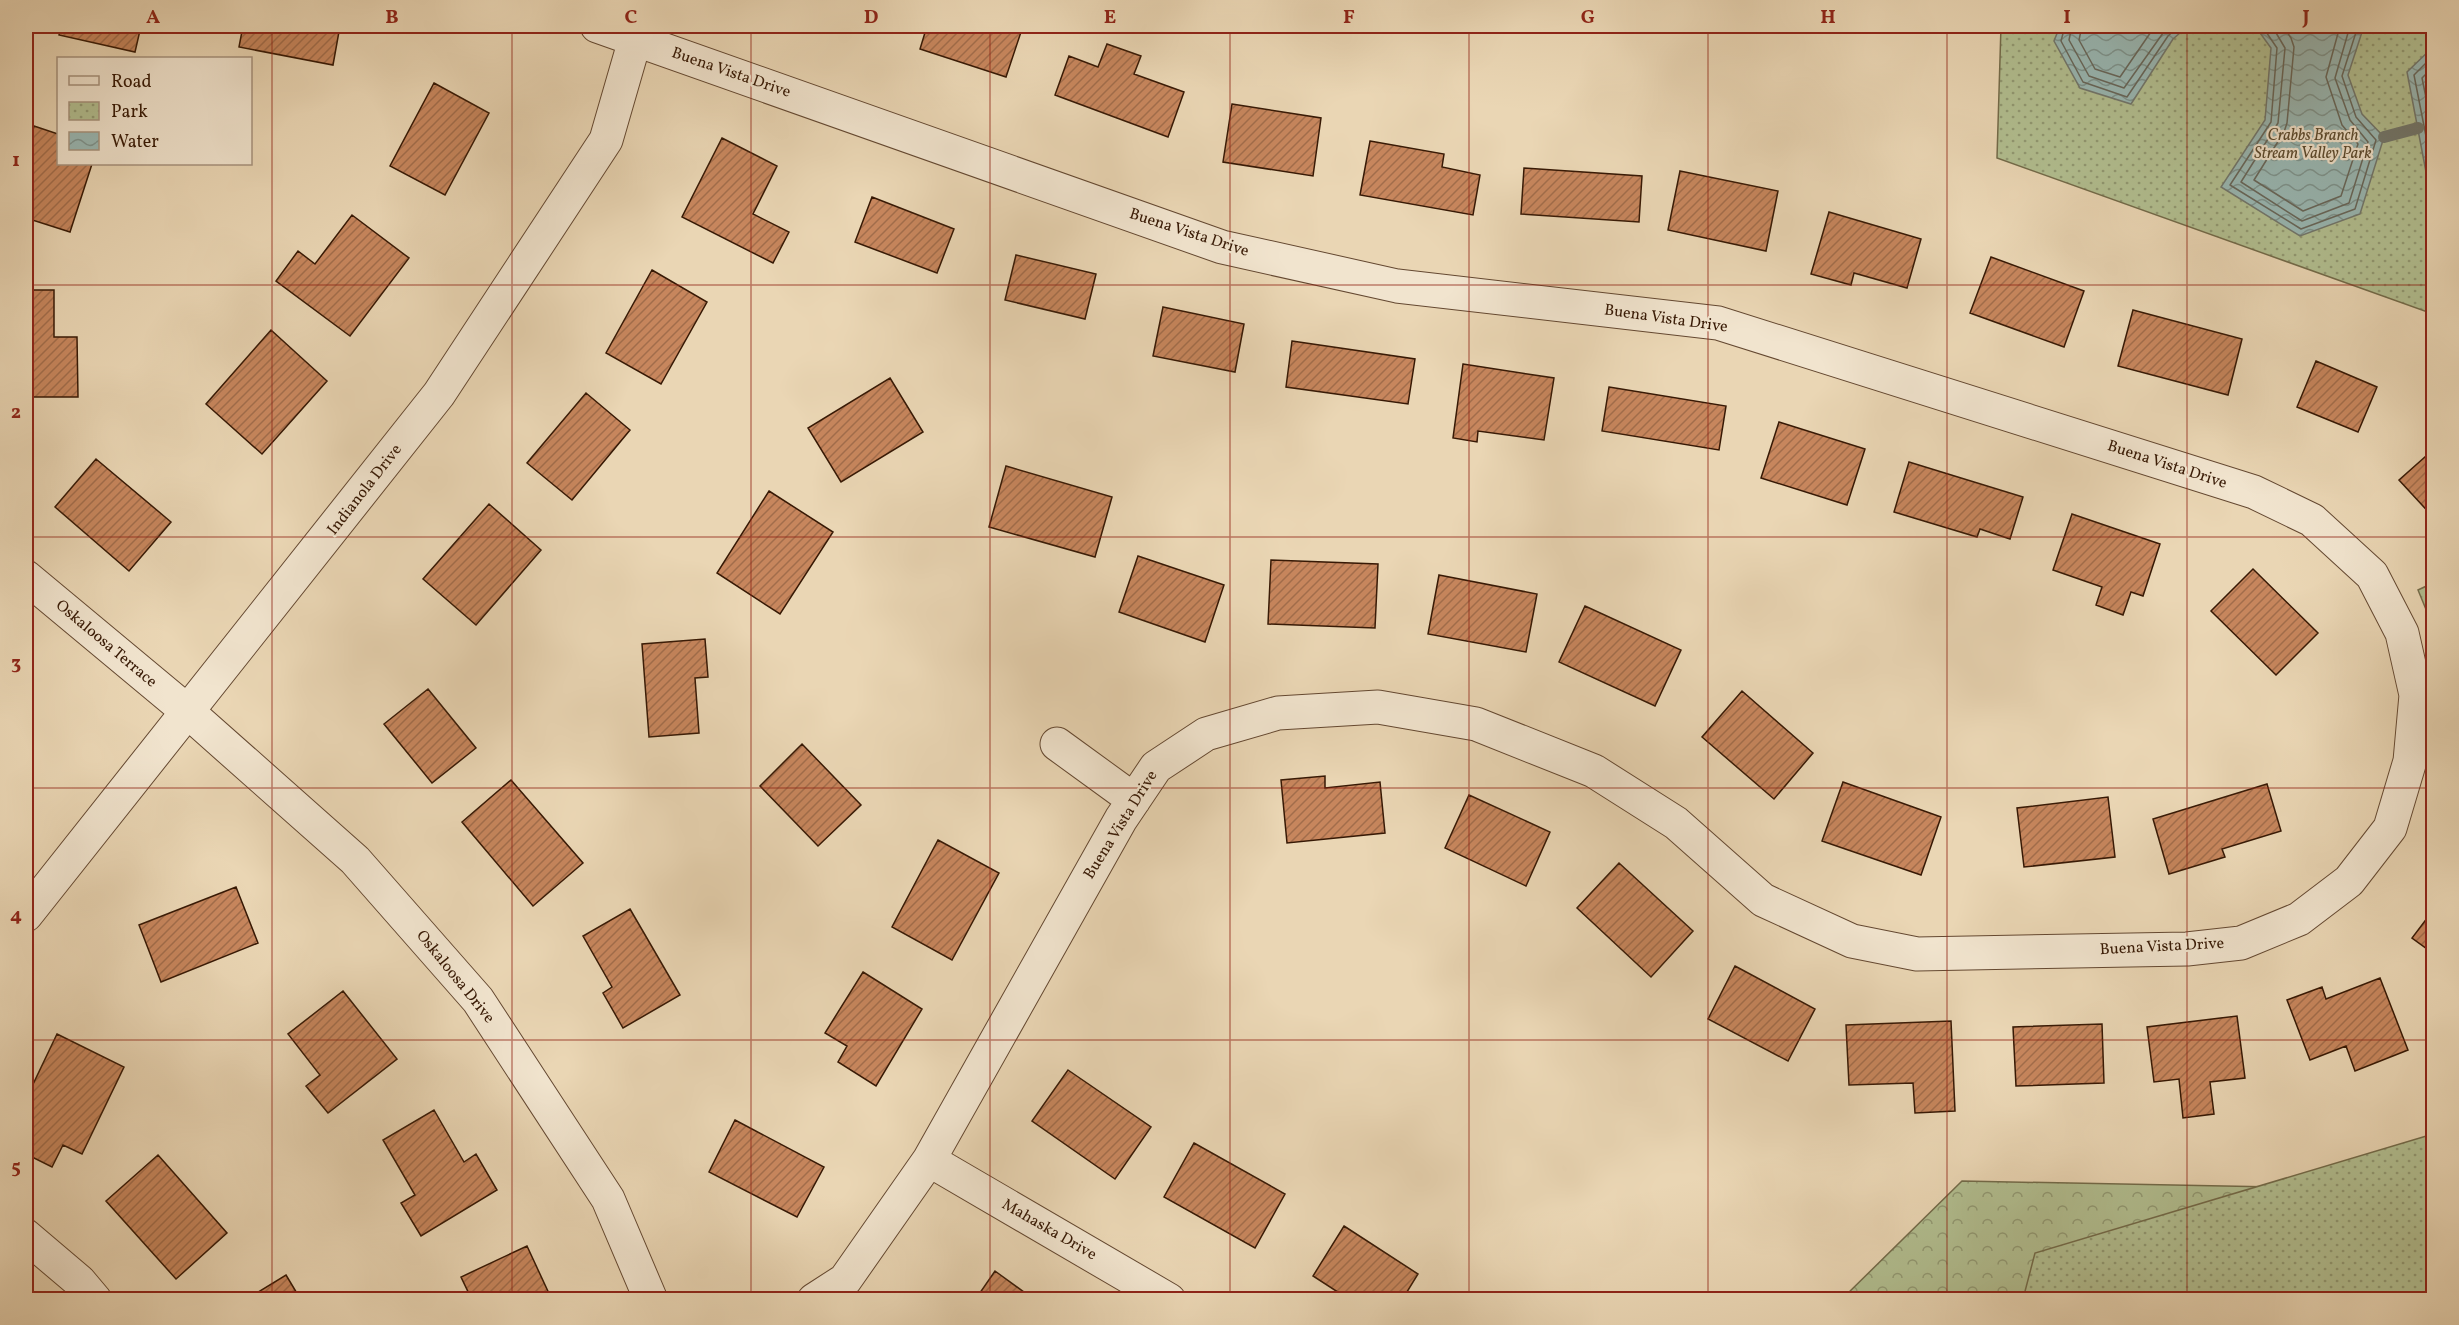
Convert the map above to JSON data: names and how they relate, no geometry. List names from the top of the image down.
{
  "streets": {
    "street": [
      "Buena Vista Drive",
      "Indianola Drive",
      "Oskaloosa Terrace",
      "Oskaloosa Drive",
      "Mahaska Drive"
    ]
  },
  "crossings": [
    ["Buena Vista Drive", "Indianola Drive"],
    ["Buena Vista Drive", "Mahaska Drive"],
    ["Indianola Drive", "Oskaloosa Terrace"],
    ["Indianola Drive", "Oskaloosa Drive"],
    ["Oskaloosa Terrace", "Oskaloosa Drive"]
  ],
  "parks": ["Crabbs Branch Stream Valley Park"],
  "legend": ["Road", "Park", "Water"],
  "grid": {
    "columns": [
      "A",
      "B",
      "C",
      "D",
      "E",
      "F",
      "G",
      "H",
      "I",
      "J"
    ],
    "rows": [
      "1",
      "2",
      "3",
      "4",
      "5"
    ]
  }
}
